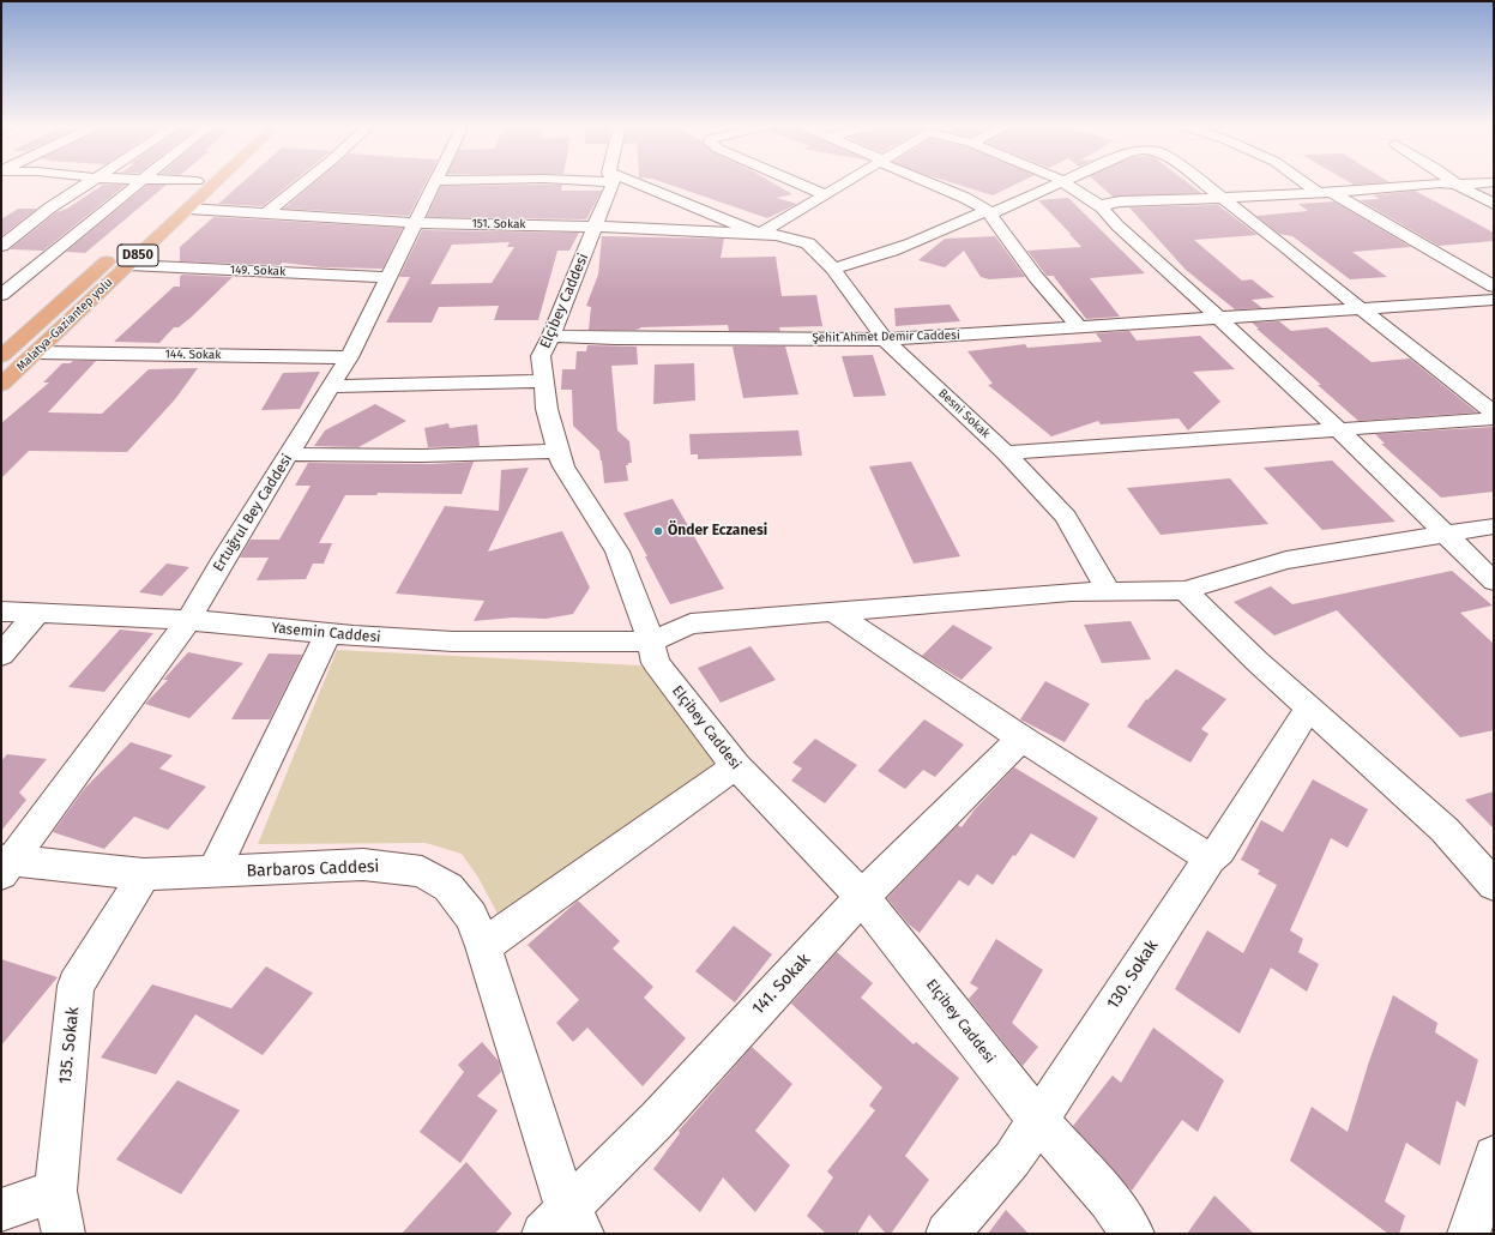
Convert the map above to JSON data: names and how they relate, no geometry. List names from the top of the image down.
{
  "streets": {
    "highway": ["D850", "Malatya-Gaziantep yolu"],
    "street": [
      "151. Sokak",
      "149. Sokak",
      "Elçibey Caddesi",
      "Şehit Ahmet Demir Caddesi",
      "144. Sokak",
      "Besni Sokak",
      "Ertuğrul Bey Caddesi",
      "Yasemin Caddesi",
      "Barbaros Caddesi",
      "130. Sokak",
      "141. Sokak",
      "135. Sokak"
    ]
  },
  "crossings": [
    ["151. Sokak", "Elçibey Caddesi"],
    ["151. Sokak", "Malatya-Gaziantep yolu"],
    ["151. Sokak", "Besni Sokak"],
    ["151. Sokak", "Ertuğrul Bey Caddesi"],
    ["149. Sokak", "Malatya-Gaziantep yolu"],
    ["149. Sokak", "Ertuğrul Bey Caddesi"],
    ["Elçibey Caddesi", "Şehit Ahmet Demir Caddesi"],
    ["Elçibey Caddesi", "Yasemin Caddesi"],
    ["Elçibey Caddesi", "130. Sokak"],
    ["Elçibey Caddesi", "141. Sokak"],
    ["Malatya-Gaziantep yolu", "144. Sokak"],
    ["Şehit Ahmet Demir Caddesi", "Besni Sokak"],
    ["144. Sokak", "Ertuğrul Bey Caddesi"],
    ["Ertuğrul Bey Caddesi", "Yasemin Caddesi"],
    ["Ertuğrul Bey Caddesi", "Barbaros Caddesi"],
    ["Barbaros Caddesi", "141. Sokak"],
    ["Barbaros Caddesi", "135. Sokak"]
  ],
  "places": ["Önder Eczanesi"]
}
